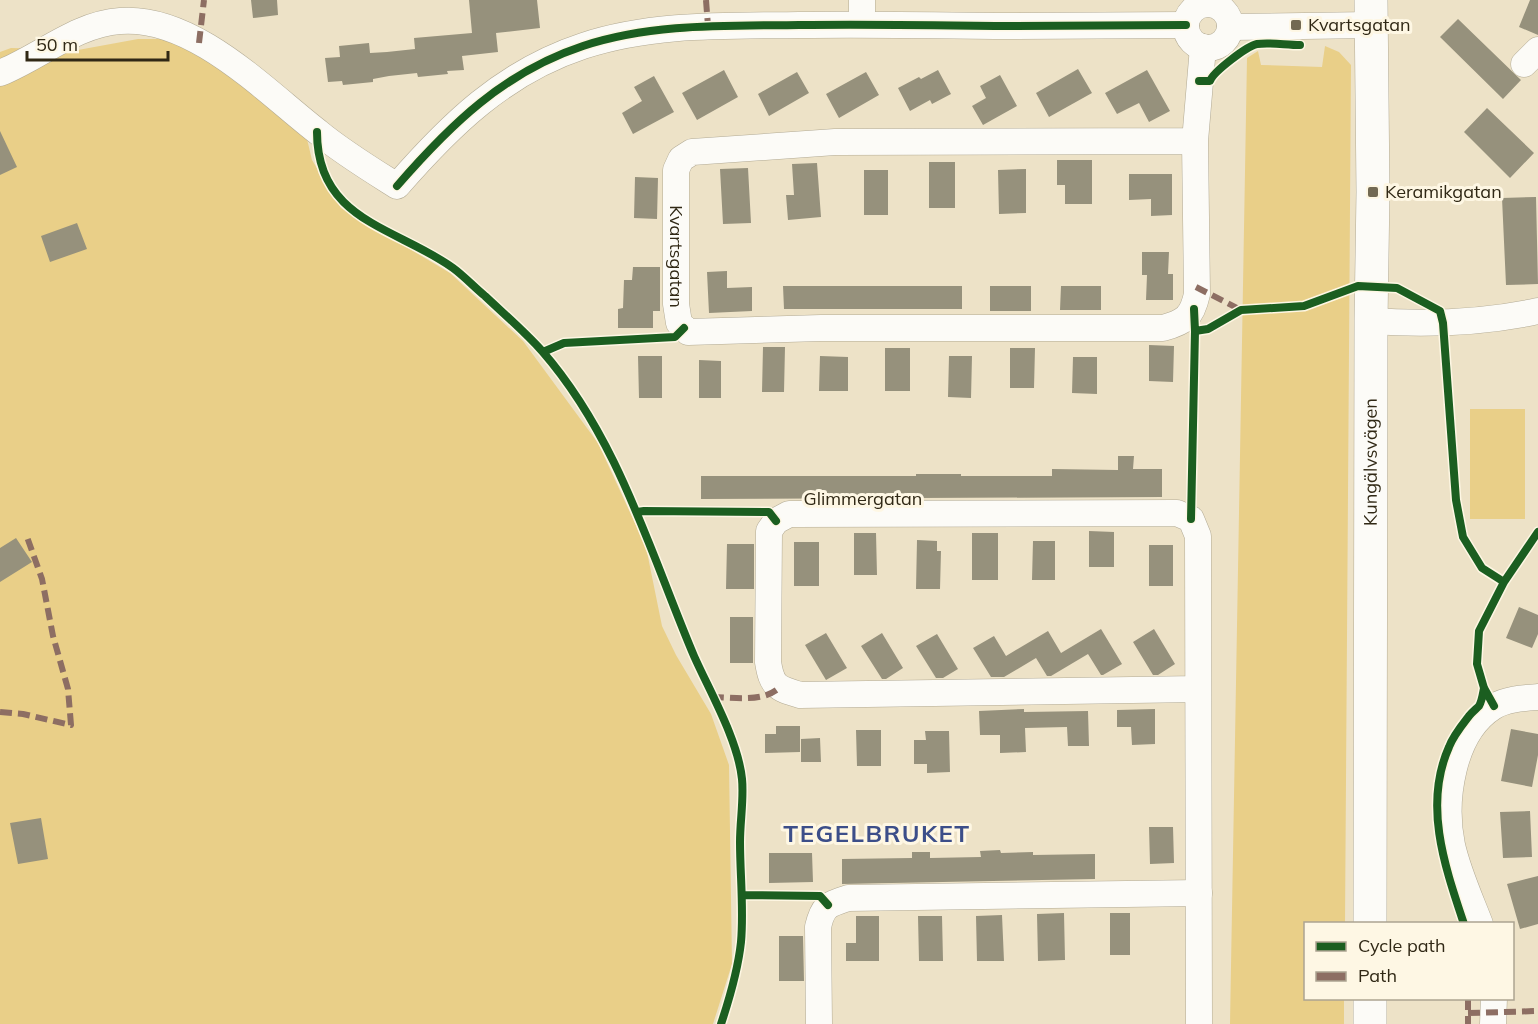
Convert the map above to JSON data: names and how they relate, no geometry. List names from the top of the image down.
{
  "streets": {
    "main road": ["Kungälvsvägen"],
    "street": ["Kvartsgatan", "Glimmergatan"]
  },
  "districts": ["TEGELBRUKET"],
  "places": {
    "transit": ["Kvartsgatan", "Keramikgatan"]
  },
  "legend": ["Cycle path", "Path"],
  "scale_bar": "50 m"
}
